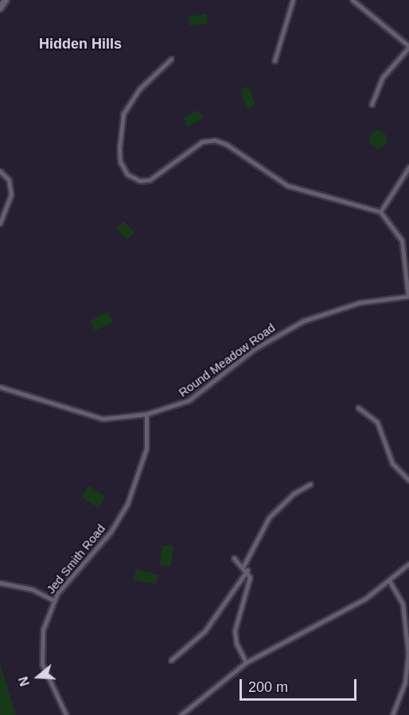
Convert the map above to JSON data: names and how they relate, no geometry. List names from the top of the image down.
{
  "streets": {
    "street": ["Round Meadow Road", "Jed Smith Road"]
  },
  "crossings": [
    ["Round Meadow Road", "Jed Smith Road"]
  ],
  "districts": ["Hidden Hills"],
  "scale_bar": "200 m",
  "north": "left"
}
